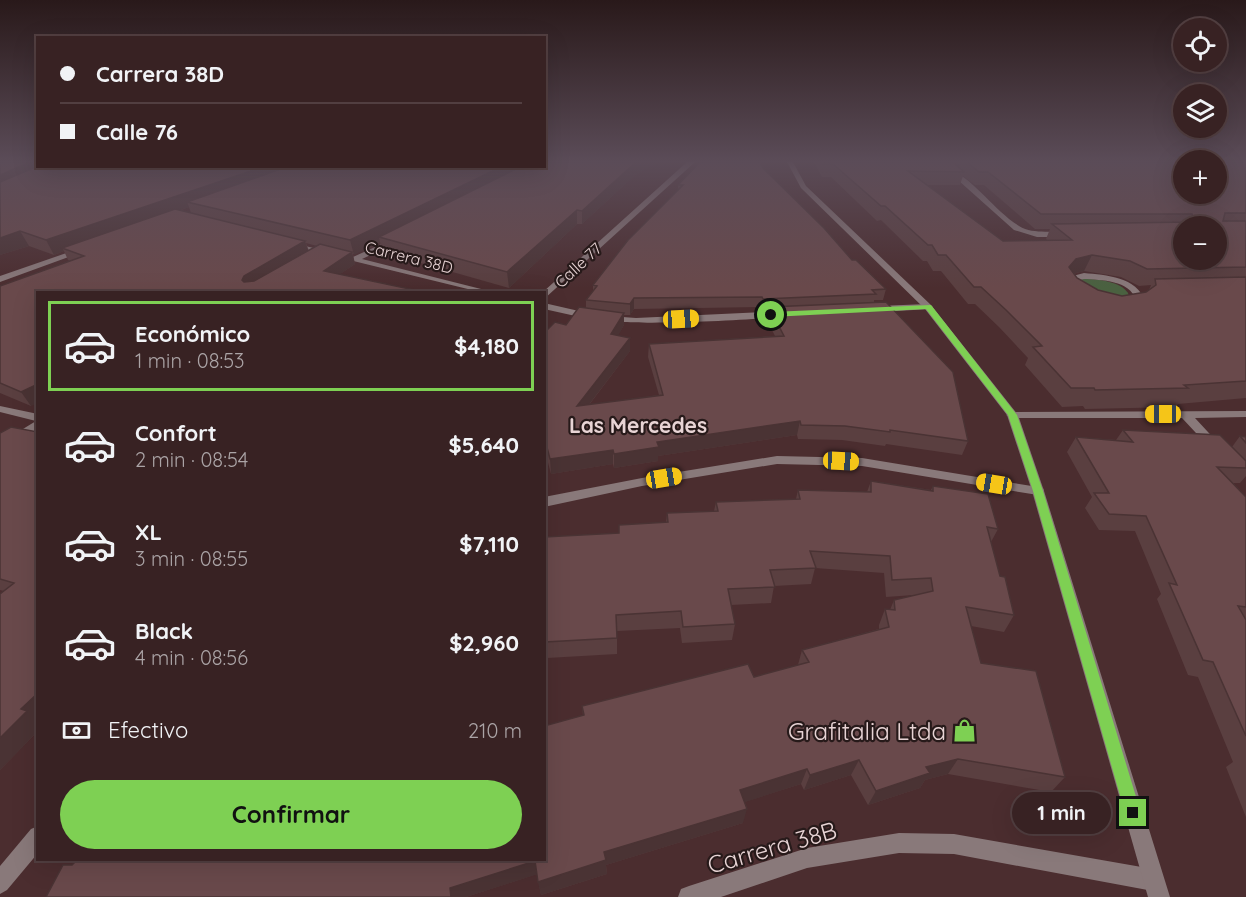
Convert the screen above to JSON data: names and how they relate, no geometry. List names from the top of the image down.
{
  "streets": {
    "street": ["Carrera 38D", "Calle 77", "Carrera 38B"]
  },
  "districts": ["Las Mercedes"],
  "places": {
    "shop": ["Grafitalia Ltda"]
  },
  "page": {
    "map_buttons": ["+", "−"],
    "banner": ["Carrera 38D", "Calle 76"],
    "list": [
      {
        "name": "Económico",
        "note": "1 min · 08:53",
        "value": "$4,180"
      },
      {
        "name": "Confort",
        "note": "2 min · 08:54",
        "value": "$5,640"
      },
      {
        "name": "XL",
        "note": "3 min · 08:55",
        "value": "$7,110"
      },
      {
        "name": "Black",
        "note": "4 min · 08:56",
        "value": "$2,960"
      }
    ],
    "pay": ["Efectivo", "210 m"],
    "buttons": "Confirmar",
    "bubble": "1 min"
  }
}
